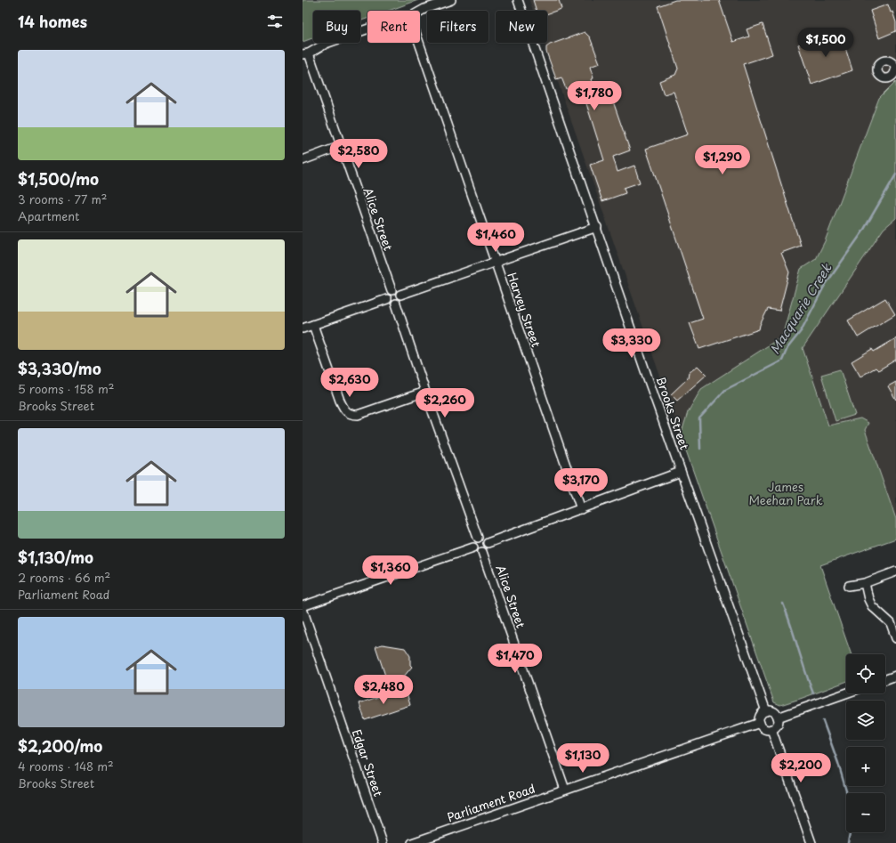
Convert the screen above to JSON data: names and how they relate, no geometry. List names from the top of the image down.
{
  "streets": {
    "street": [
      "Alice Street",
      "Harvey Street",
      "Brooks Street",
      "Edgar Street",
      "Parliament Road"
    ]
  },
  "crossings": [
    ["Alice Street", "Parliament Road"],
    ["Brooks Street", "Parliament Road"]
  ],
  "water": ["Macquarie Creek"],
  "parks": ["James Meehan Park"],
  "page": {
    "heading": "14 homes",
    "chip": [
      "Buy",
      "Rent",
      "Filters",
      "New"
    ],
    "price": [
      "$1,500",
      "$1,780",
      "$2,580",
      "$1,290",
      "$1,460",
      "$3,330",
      "$2,630",
      "$2,260",
      "$3,170",
      "$1,360",
      "$1,470",
      "$2,480",
      "$1,130",
      "$2,200"
    ],
    "list": [
      {
        "name": "$1,500/mo",
        "note": "3 rooms · 77 m² · Apartment"
      },
      {
        "name": "$3,330/mo",
        "note": "5 rooms · 158 m² · Brooks Street"
      },
      {
        "name": "$1,130/mo",
        "note": "2 rooms · 66 m² · Parliament Road"
      },
      {
        "name": "$2,200/mo",
        "note": "4 rooms · 148 m² · Brooks Street"
      }
    ],
    "map_buttons": ["+", "−"]
  }
}
